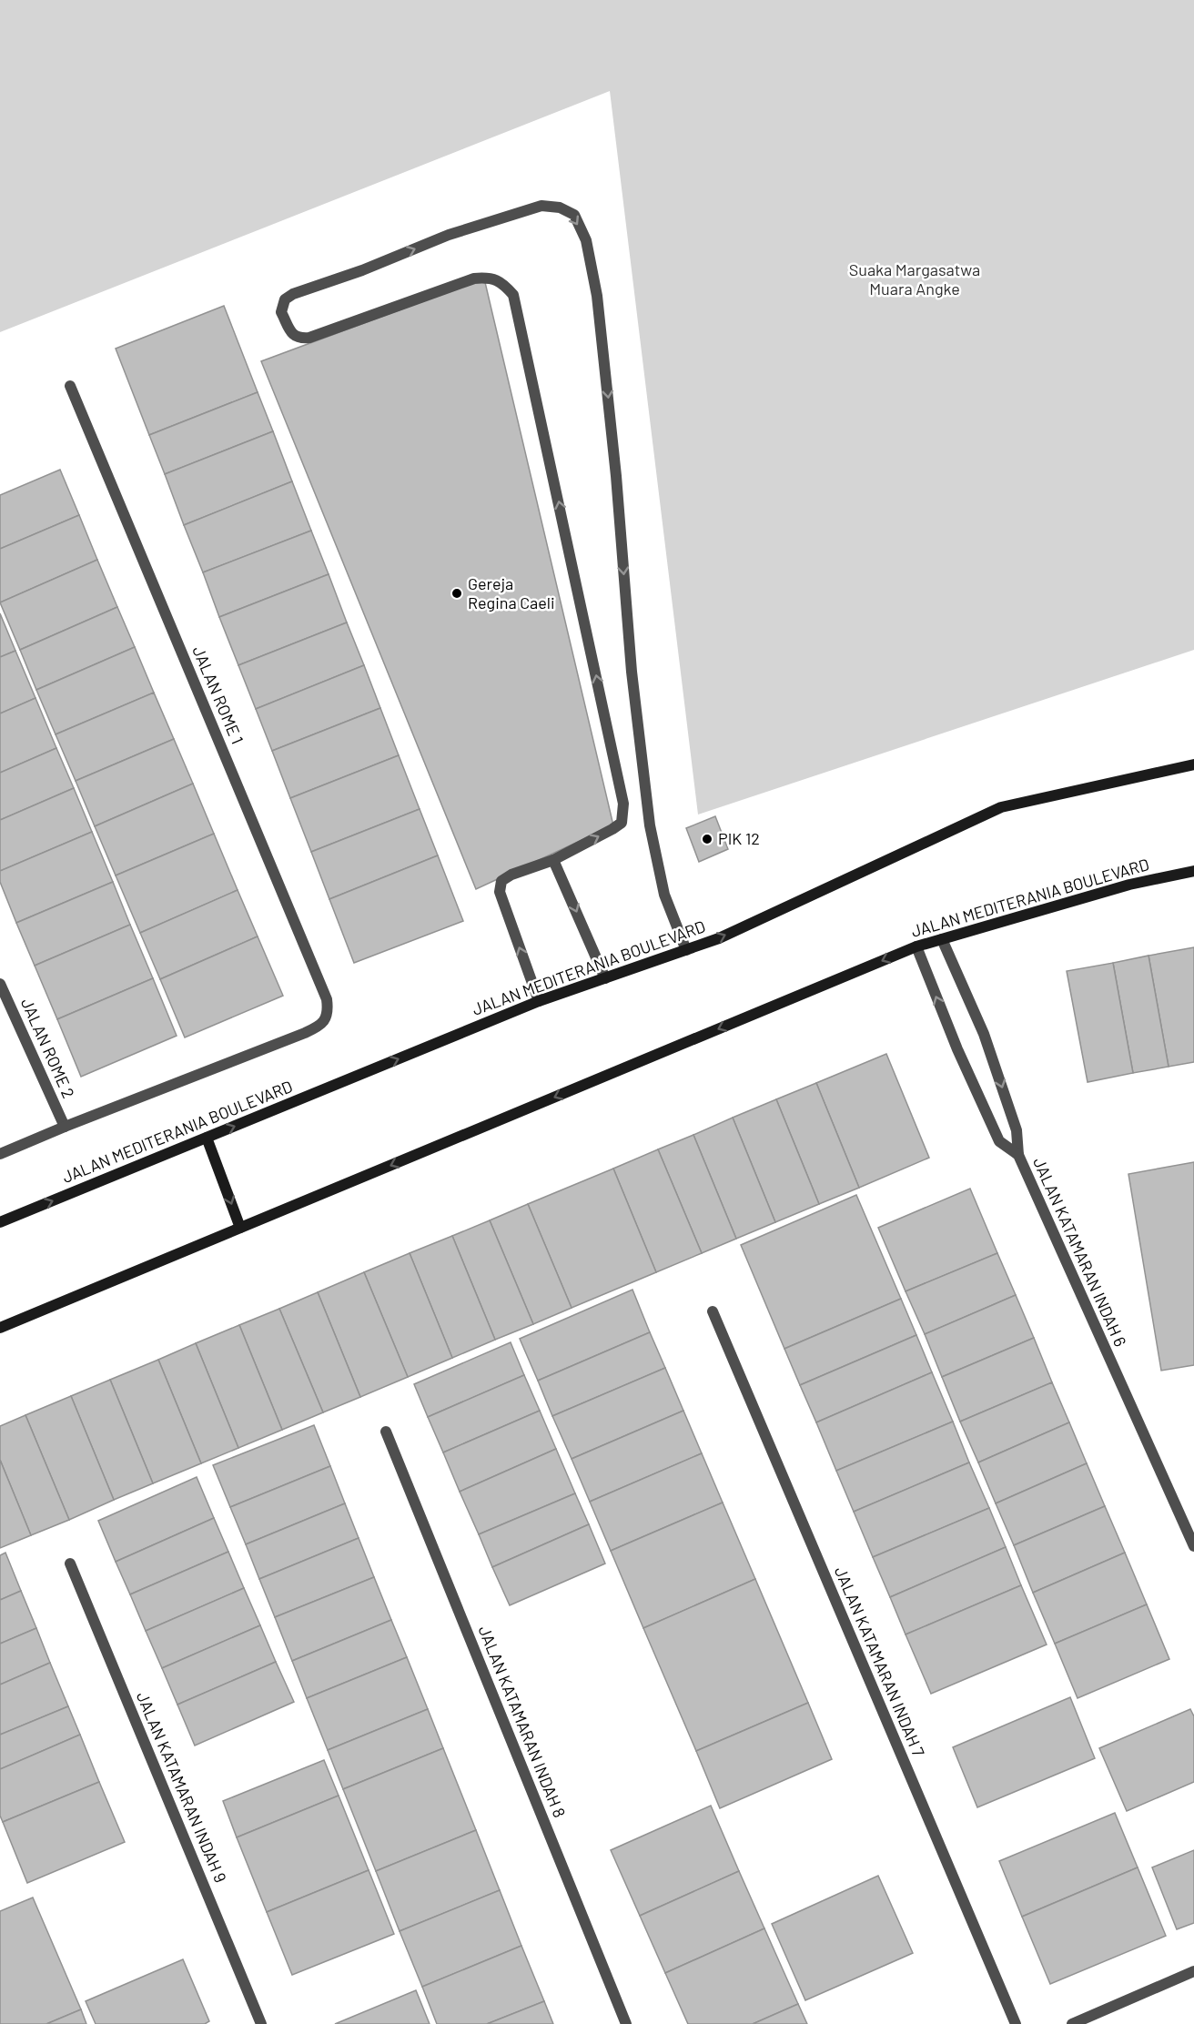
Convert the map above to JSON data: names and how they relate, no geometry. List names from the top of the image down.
{
  "streets": {
    "street": [
      "JALAN ROME 1",
      "JALAN MEDITERANIA BOULEVARD",
      "JALAN ROME 2",
      "JALAN KATAMARAN INDAH 6",
      "JALAN KATAMARAN INDAH 7",
      "JALAN KATAMARAN INDAH 8",
      "JALAN KATAMARAN INDAH 9"
    ]
  },
  "crossings": [
    ["JALAN ROME 1", "JALAN ROME 2"],
    ["JALAN MEDITERANIA BOULEVARD", "JALAN KATAMARAN INDAH 6"]
  ],
  "parks": ["Suaka Margasatwa Muara Angke"],
  "places": ["Gereja Regina Caeli", "PIK 12"]
}
